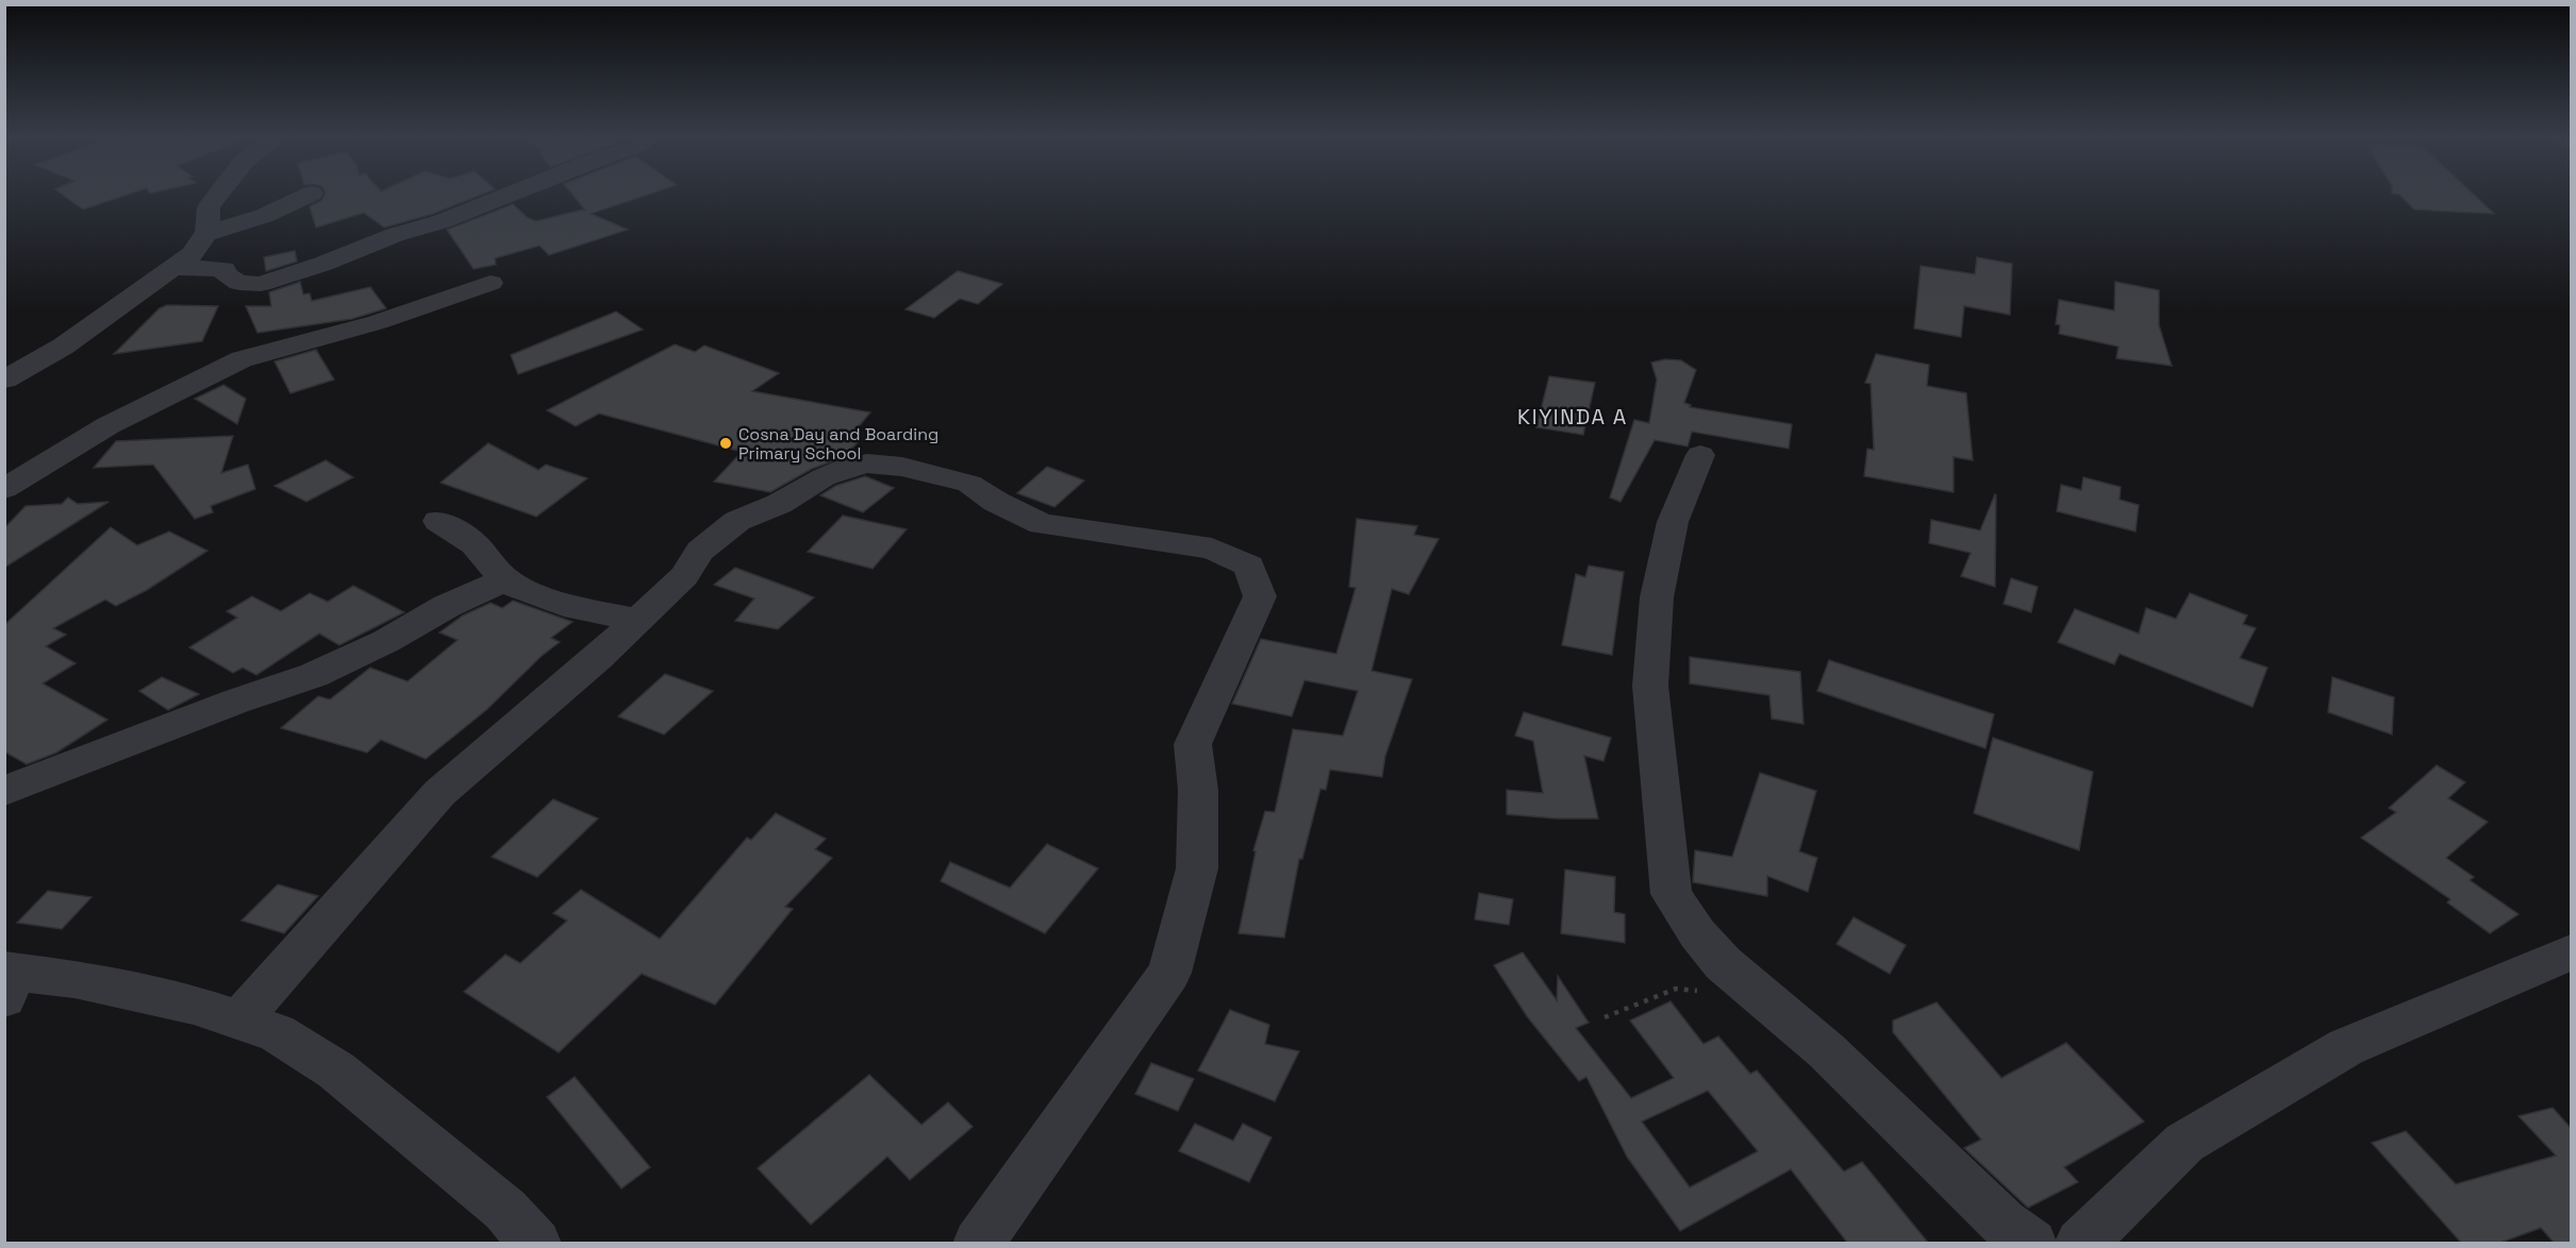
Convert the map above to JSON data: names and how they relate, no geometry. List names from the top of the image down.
{
  "districts": ["KIYINDA A"],
  "places": ["Cosna Day and Boarding Primary School"]
}
